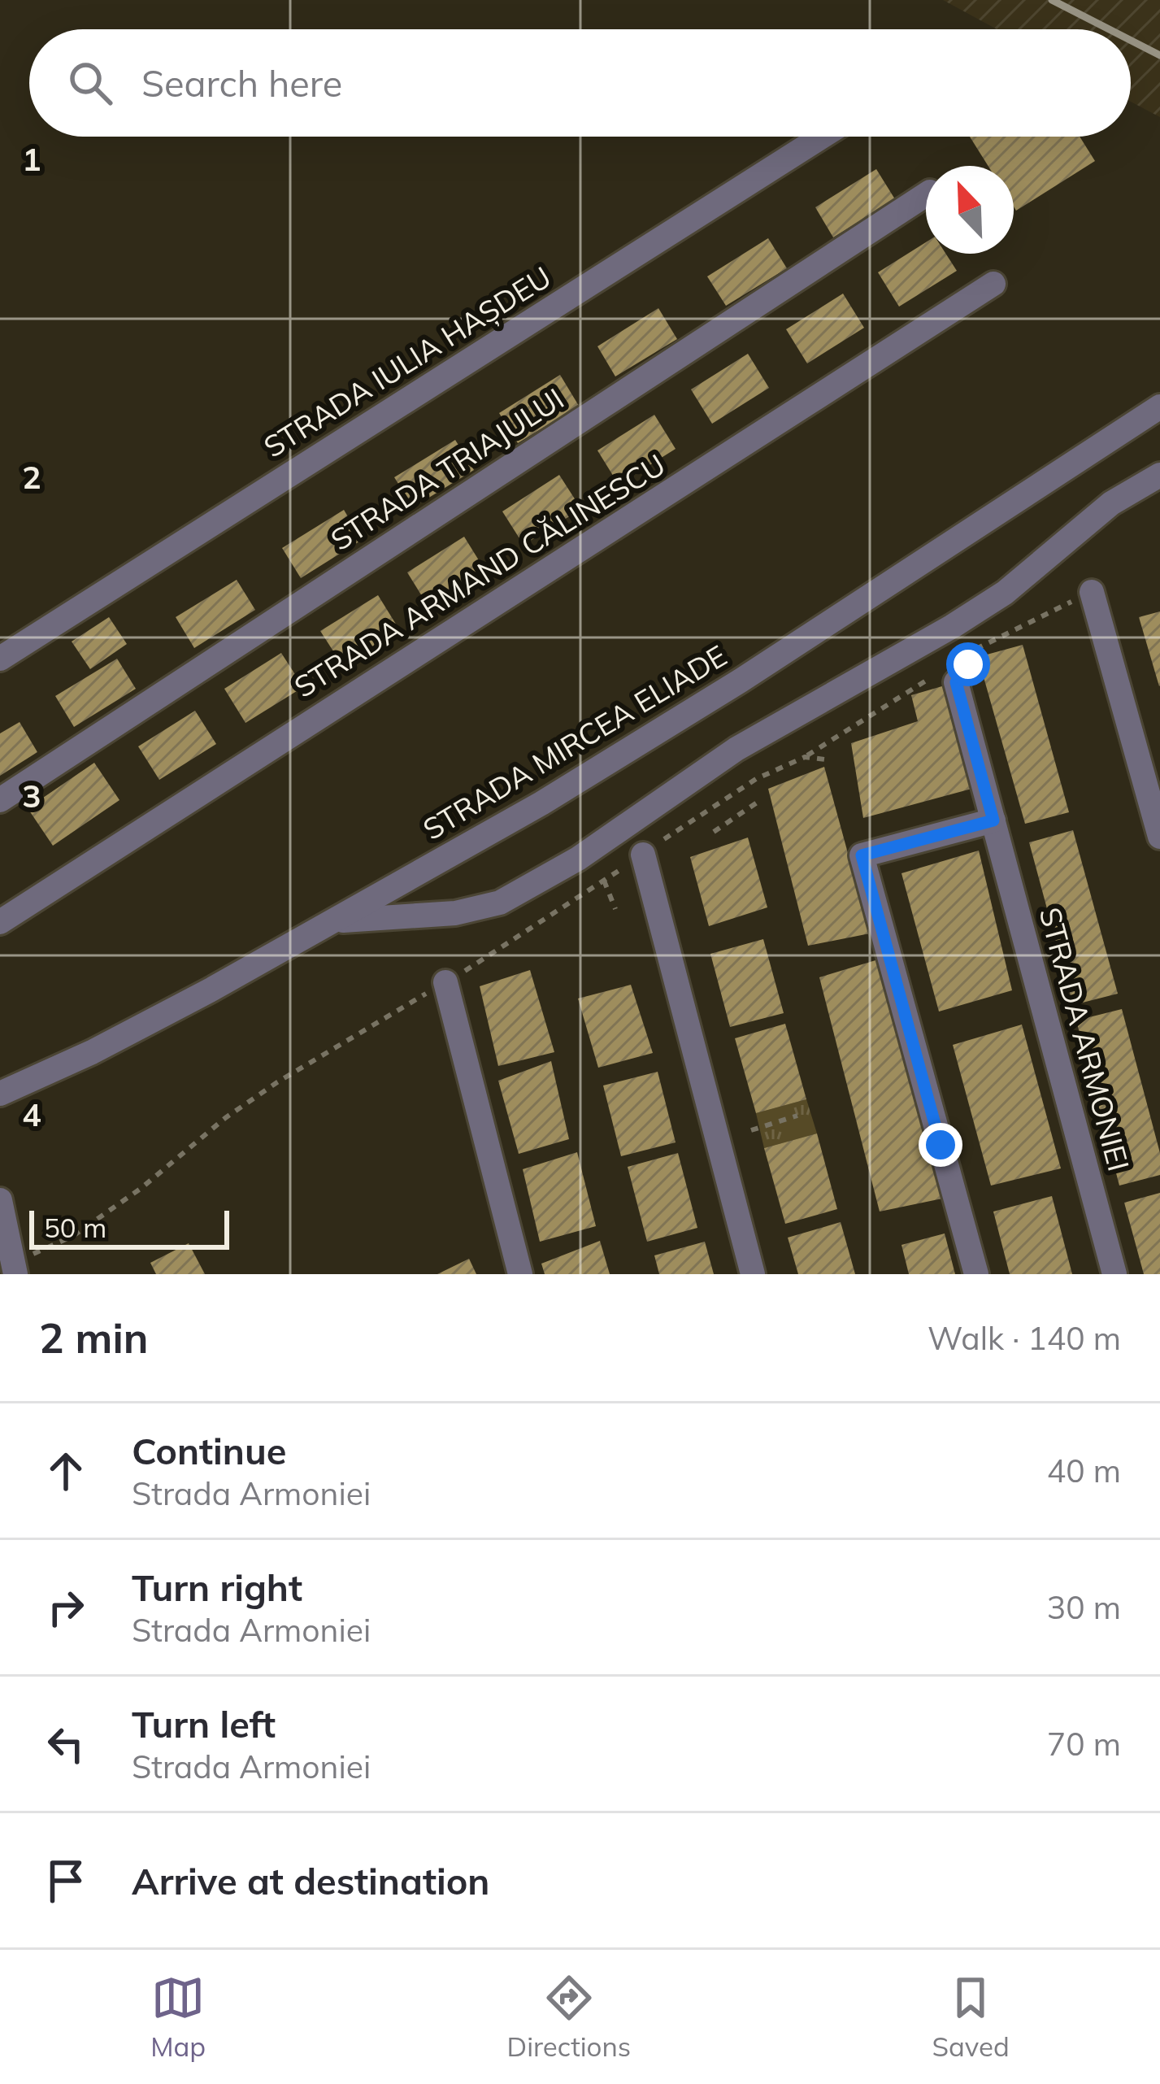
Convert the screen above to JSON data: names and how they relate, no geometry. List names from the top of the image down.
{
  "streets": {
    "street": [
      "STRADA IULIA HAȘDEU",
      "STRADA TRIAJULUI",
      "STRADA ARMAND CĂLINESCU",
      "STRADA MIRCEA ELIADE",
      "STRADA ARMONIEI"
    ]
  },
  "scale_bar": "50 m",
  "north": "top left",
  "page": {
    "search": "Search here",
    "scale": "50 m",
    "heading": ["2 min", "Walk · 140 m"],
    "list": [
      ["Continue", "Strada Armoniei", "40 m"],
      ["Turn right", "Strada Armoniei", "30 m"],
      ["Turn left", "Strada Armoniei", "70 m"],
      "Arrive at destination"
    ],
    "nav": ["Map", "Directions", "Saved"]
  },
  "grid": {
    "rows": [
      "1",
      "2",
      "3",
      "4"
    ]
  }
}
